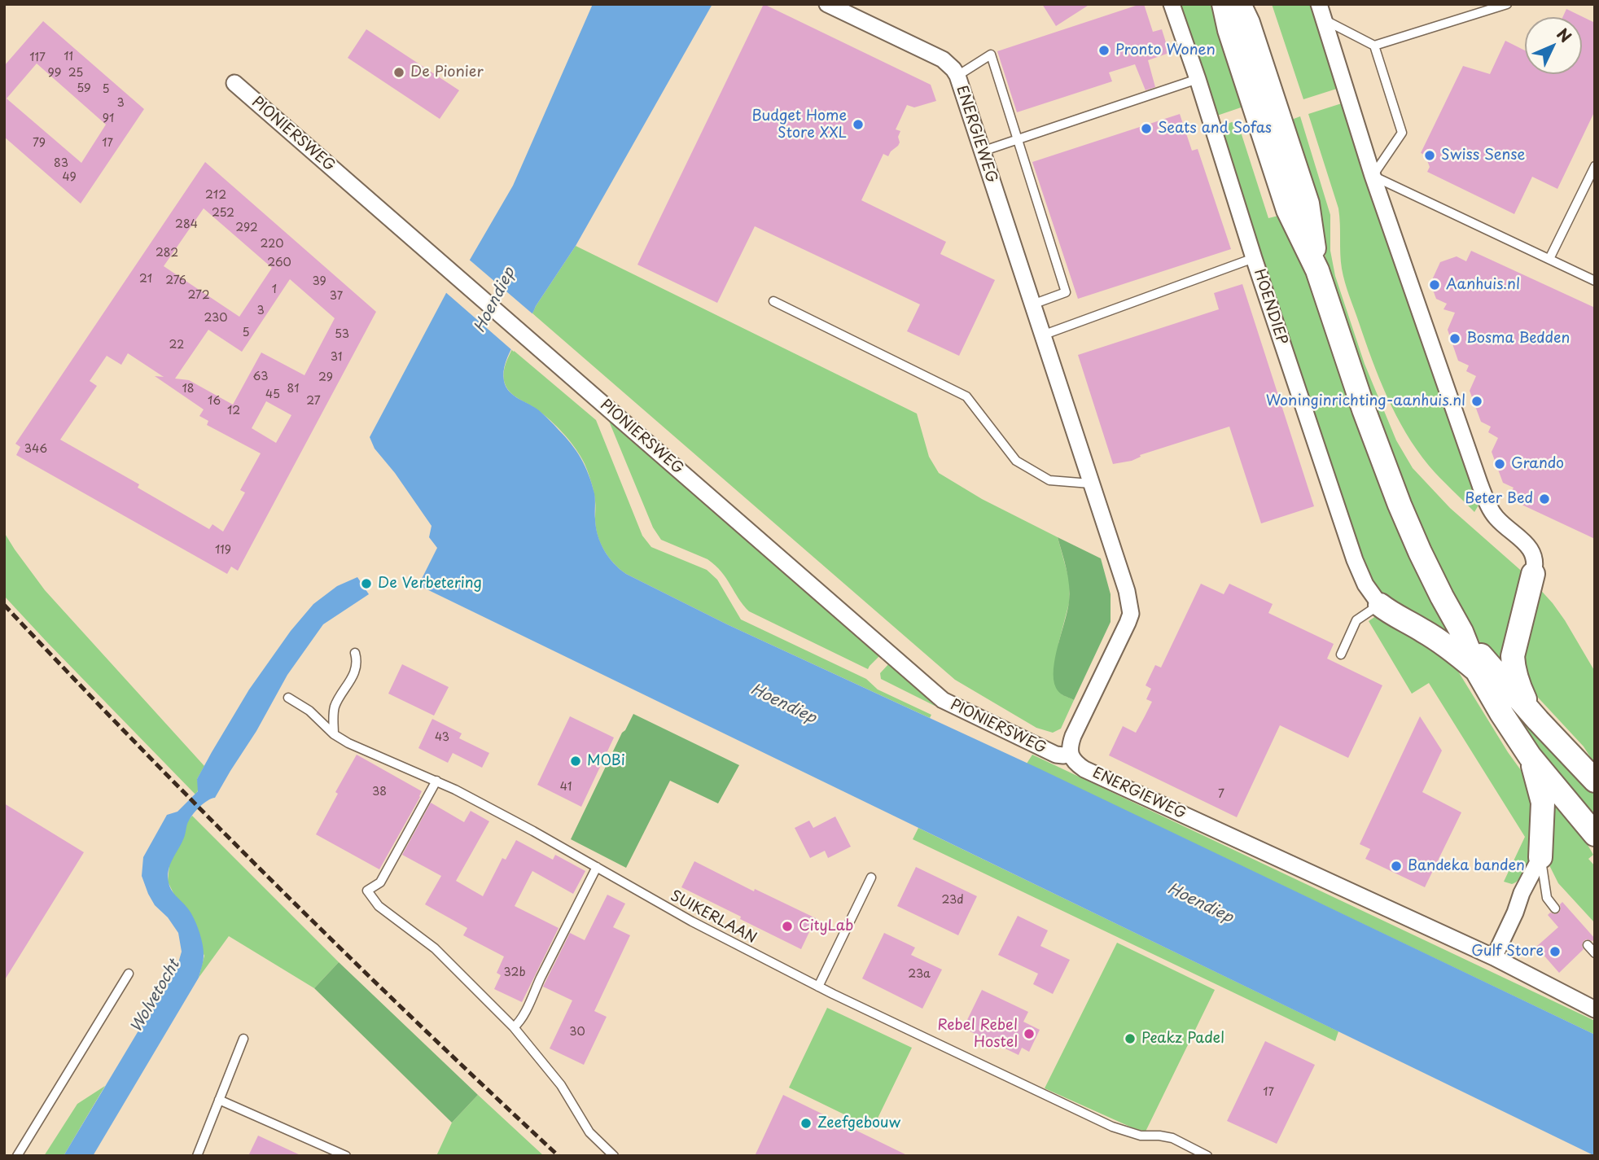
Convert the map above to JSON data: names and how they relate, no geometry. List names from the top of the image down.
{
  "streets": {
    "street": ["PIONIERSWEG", "ENERGIEWEG", "HOENDIEP"],
    "lane": ["SUIKERLAAN"]
  },
  "crossings": [
    ["PIONIERSWEG", "ENERGIEWEG"]
  ],
  "water": ["Hoendiep", "Wolvetocht"],
  "places": [
    "Pronto Wonen",
    "De Pionier",
    "Budget Home Store XXL",
    "Seats and Sofas",
    "Swiss Sense",
    "Aanhuis.nl",
    "Bosma Bedden",
    "Woninginrichting-aanhuis.nl",
    "Grando",
    "Beter Bed",
    "De Verbetering",
    "M0Bi",
    "Bandeka banden",
    "CityLab",
    "Gulf Store",
    "Rebel Rebel Hostel",
    "Peakz Padel",
    "Zeefgebouw"
  ],
  "house_numbers": [
    "11",
    "117",
    "99",
    "25",
    "59",
    "5",
    "3",
    "91",
    "79",
    "17",
    "83",
    "49",
    "212",
    "252",
    "284",
    "292",
    "220",
    "282",
    "260",
    "21",
    "276",
    "39",
    "1",
    "272",
    "37",
    "3",
    "230",
    "5",
    "53",
    "22",
    "31",
    "63",
    "29",
    "18",
    "81",
    "45",
    "16",
    "27",
    "12",
    "346",
    "119",
    "43",
    "41",
    "38",
    "7",
    "23d",
    "32b",
    "23a",
    "30",
    "17"
  ],
  "north": "top right"
}
